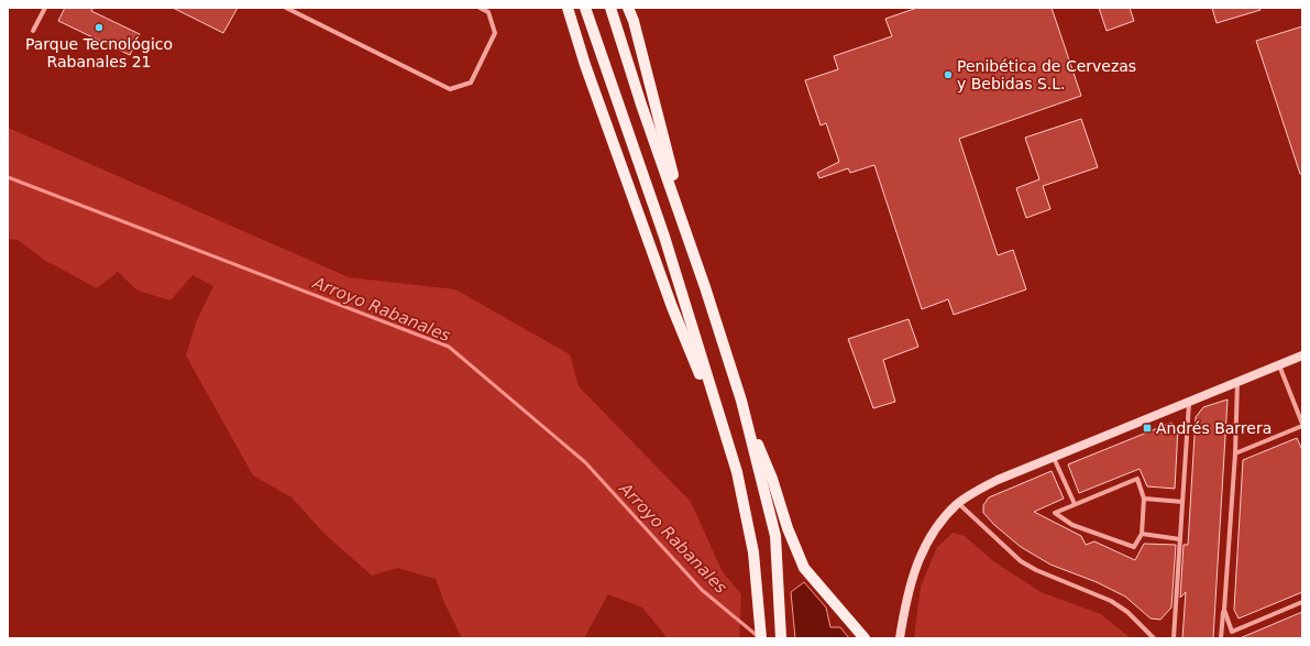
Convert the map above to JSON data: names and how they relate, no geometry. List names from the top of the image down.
{
  "water": ["Arroyo Rabanales"],
  "places": {
    "other": ["Parque Tecnológico Rabanales 21", "Penibética de Cervezas y Bebidas S.L."],
    "transit": ["Andrés Barrera"]
  }
}
